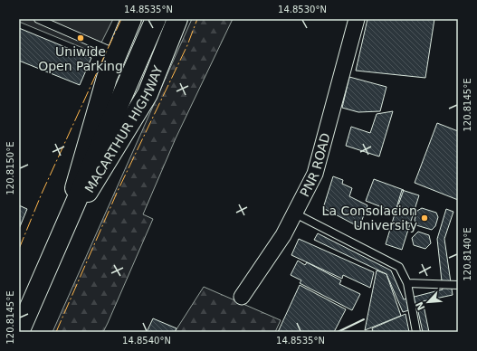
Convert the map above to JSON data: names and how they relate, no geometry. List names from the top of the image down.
{
  "streets": {
    "main road": ["MACARTHUR HIGHWAY"],
    "street": ["PNR ROAD"]
  },
  "places": ["Uniwide Open Parking", "La Consolacion University"],
  "north": "bottom left",
  "coordinates": [
    "14.8535°N",
    "14.8530°N",
    "120.8145°E",
    "120.8150°E",
    "120.8140°E",
    "14.8540°N"
  ]
}
